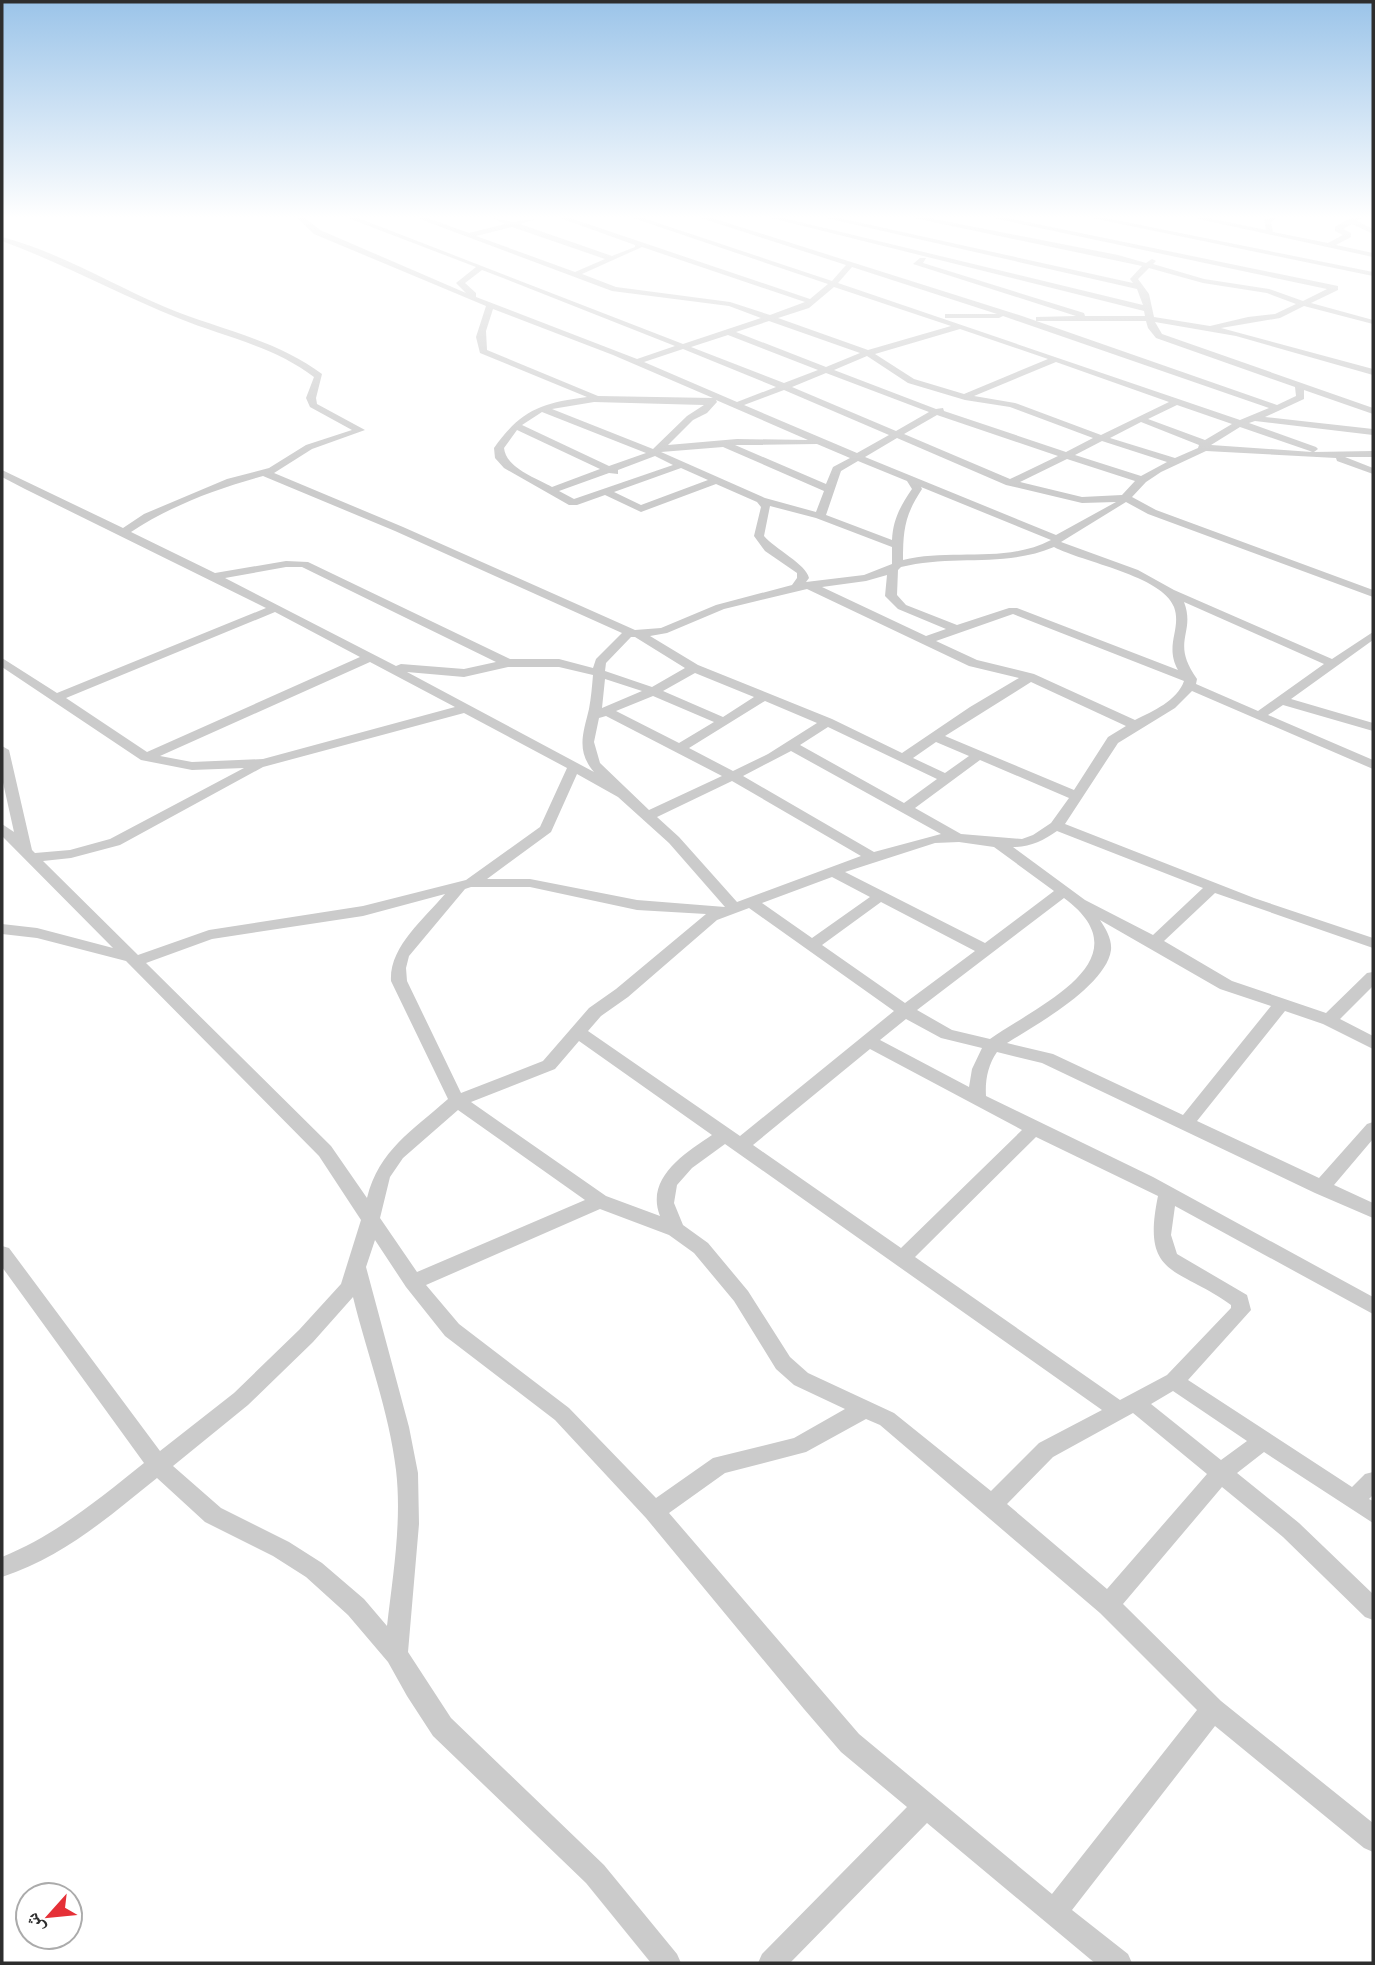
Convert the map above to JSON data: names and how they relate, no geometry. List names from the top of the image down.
{
  "north": "bottom left"
}
